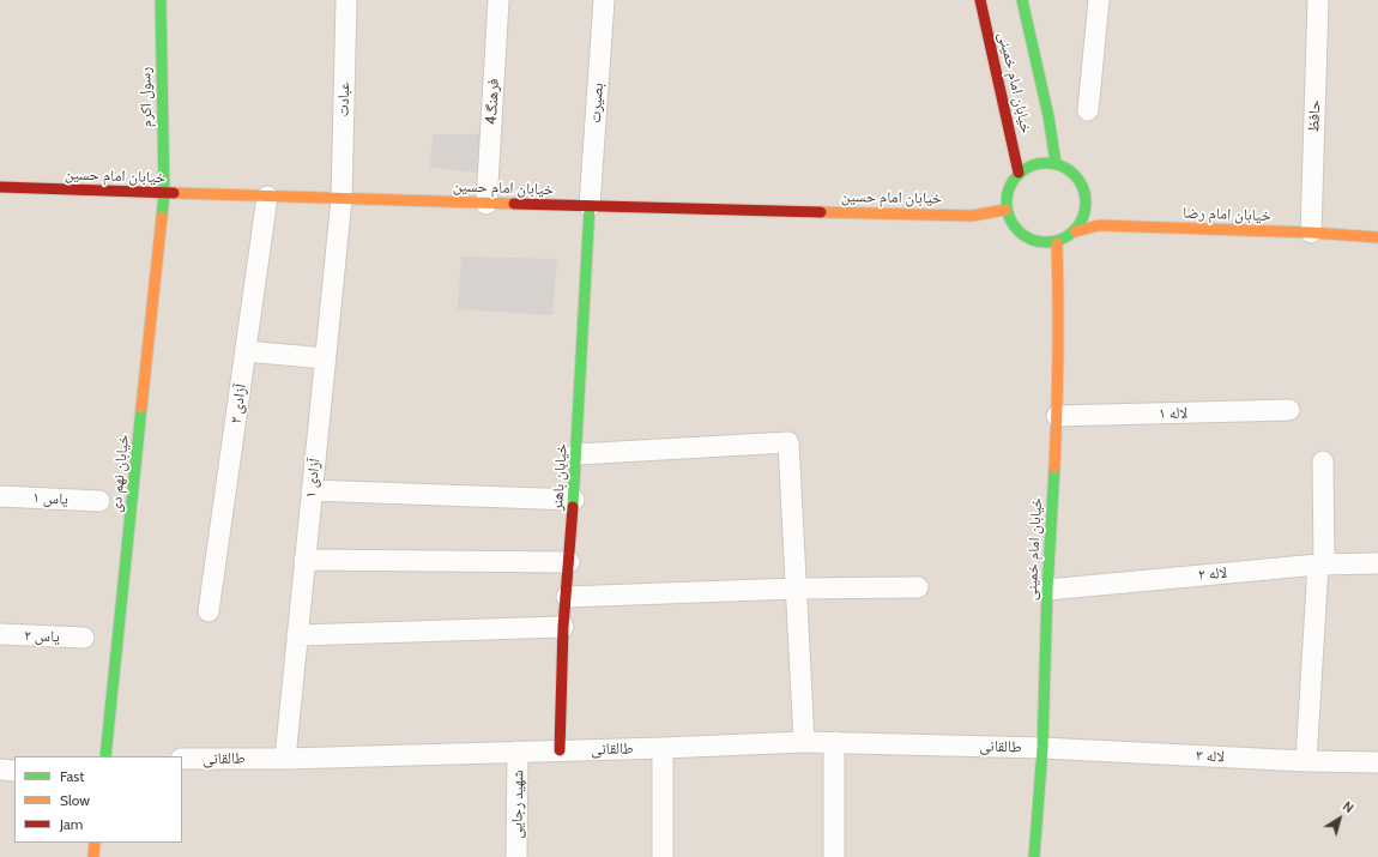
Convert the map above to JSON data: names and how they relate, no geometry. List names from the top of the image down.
{
  "streets": {
    "street": [
      "خیابان امام خمینی",
      "رسول اکرم",
      "عبادت",
      "فرهنگ4",
      "بصیرت",
      "حافظ",
      "خیابان امام حسین",
      "خیابان امام رضا",
      "آزادی ۲",
      "لاله ۱",
      "خیابان نهم دی",
      "خیابان باهنر",
      "آزادی ۱",
      "یاس ۱",
      "لاله ۲",
      "یاس ۲",
      "طالقانی",
      "لاله ۳",
      "شهید رجایی"
    ]
  },
  "crossings": [
    ["خیابان امام خمینی", "خیابان امام حسین"],
    ["خیابان امام خمینی", "خیابان امام رضا"],
    ["خیابان امام خمینی", "لاله ۱"],
    ["خیابان امام خمینی", "لاله ۲"],
    ["خیابان امام خمینی", "طالقانی"],
    ["خیابان امام خمینی", "لاله ۳"],
    ["رسول اکرم", "خیابان امام حسین"],
    ["رسول اکرم", "خیابان نهم دی"],
    ["عبادت", "خیابان امام حسین"],
    ["عبادت", "آزادی ۱"],
    ["فرهنگ4", "خیابان امام حسین"],
    ["بصیرت", "خیابان امام حسین"],
    ["بصیرت", "خیابان باهنر"],
    ["حافظ", "خیابان امام رضا"],
    ["خیابان امام حسین", "خیابان امام رضا"],
    ["خیابان امام حسین", "آزادی ۲"],
    ["خیابان امام حسین", "خیابان نهم دی"],
    ["خیابان امام حسین", "خیابان باهنر"],
    ["خیابان امام حسین", "آزادی ۱"],
    ["خیابان باهنر", "طالقانی"],
    ["آزادی ۱", "طالقانی"],
    ["طالقانی", "لاله ۳"],
    ["طالقانی", "شهید رجایی"]
  ],
  "legend": ["Fast", "Slow", "Jam"],
  "north": "top right"
}
